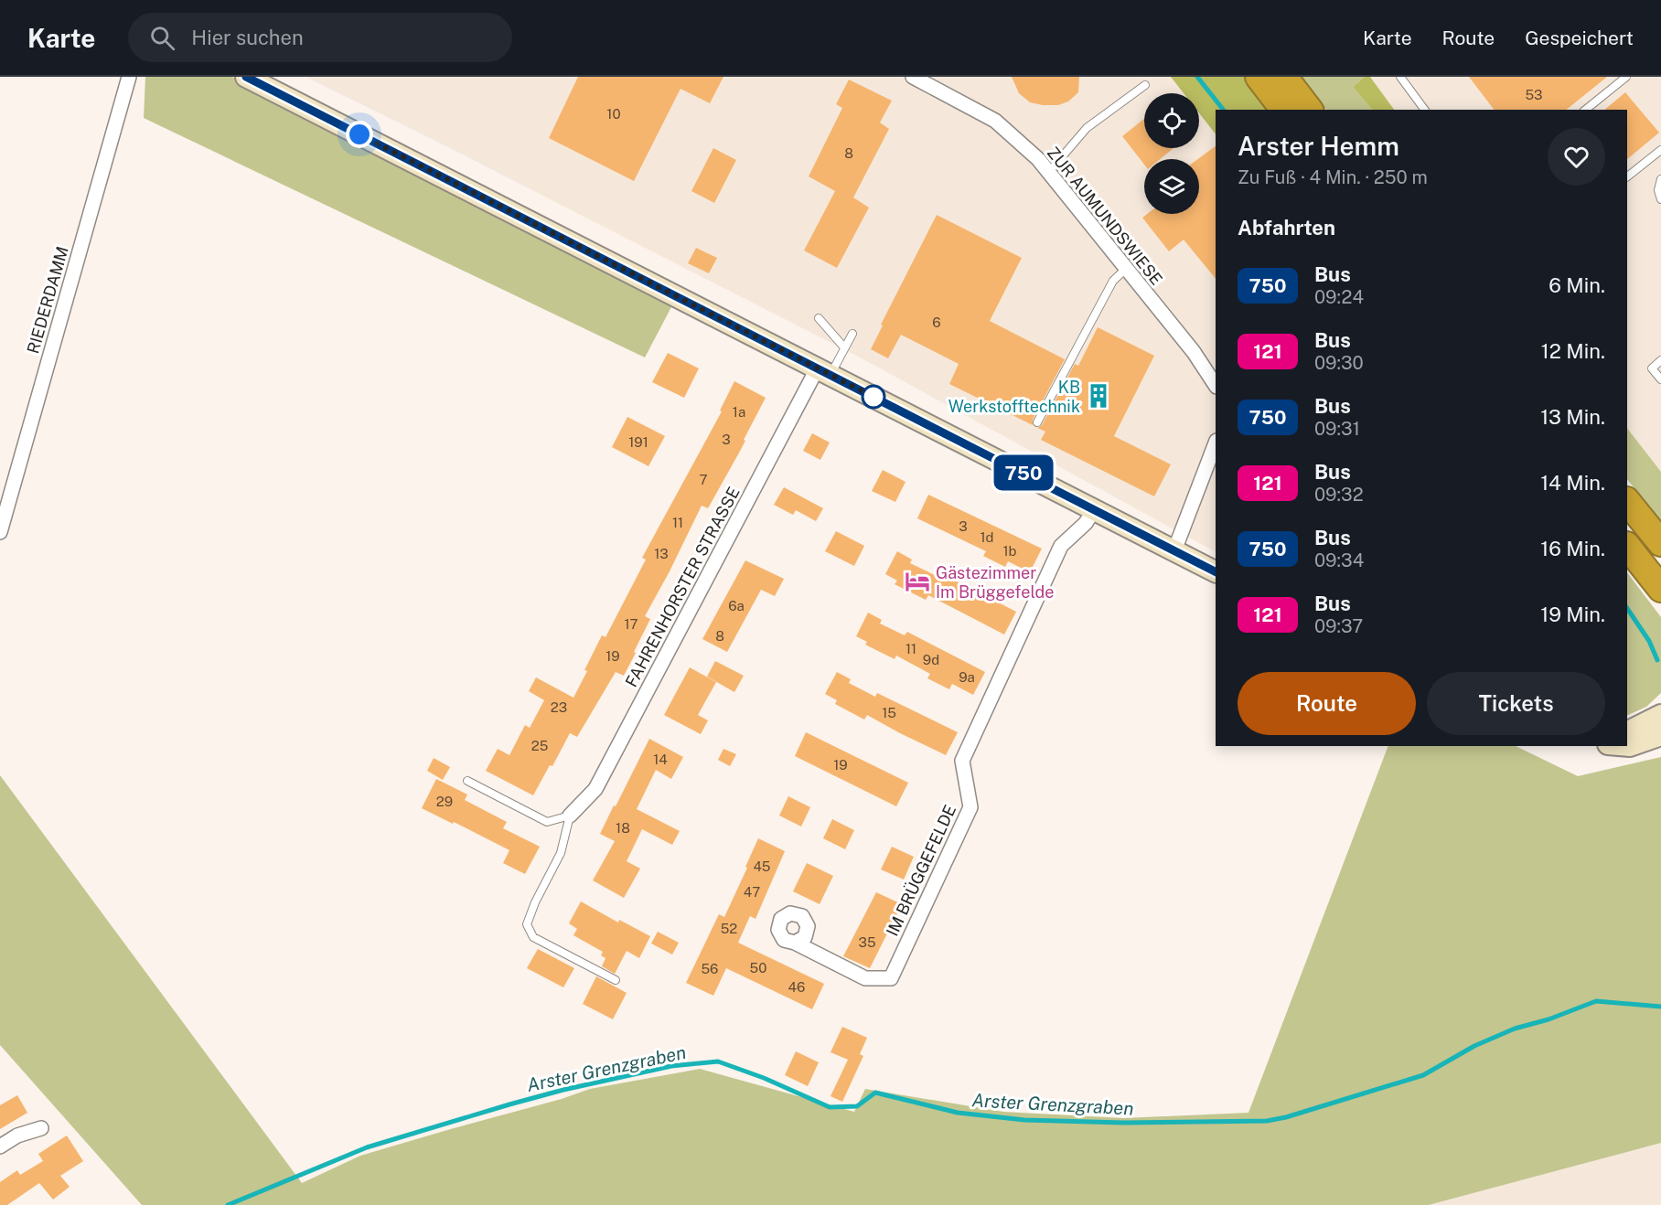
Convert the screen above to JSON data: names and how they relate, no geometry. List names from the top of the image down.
{
  "streets": {
    "street": [
      "ZUR AUMUNDSWIESE",
      "RIEDERDAMM",
      "FAHRENHORSTER STRASSE",
      "IM BRÜGGEFELDE"
    ]
  },
  "water": ["Arster Grenzgraben"],
  "places": {
    "building": ["KB Werkstofftechnik"],
    "hotel": ["Gästezimmer Im Brüggefelde"]
  },
  "lines": ["bus line 750"],
  "house_numbers": [
    "53",
    "10",
    "8",
    "6",
    "1a",
    "3",
    "191",
    "7",
    "11",
    "3",
    "1d",
    "1b",
    "13",
    "6a",
    "17",
    "8",
    "11",
    "19",
    "9d",
    "9a",
    "23",
    "15",
    "25",
    "14",
    "19",
    "29",
    "18",
    "45",
    "47",
    "52",
    "35",
    "50",
    "56",
    "46"
  ],
  "page": {
    "header": "Karte",
    "search": "Hier suchen",
    "nav": ["Karte", "Route", "Gespeichert"],
    "on_map": "750",
    "heading": [
      ["Arster Hemm", "Zu Fuß · 4 Min. · 250 m"],
      "Abfahrten"
    ],
    "list": [
      {
        "mark": "750",
        "name": "Bus",
        "note": "09:24",
        "value": "6 Min."
      },
      {
        "mark": "121",
        "name": "Bus",
        "note": "09:30",
        "value": "12 Min."
      },
      {
        "mark": "750",
        "name": "Bus",
        "note": "09:31",
        "value": "13 Min."
      },
      {
        "mark": "121",
        "name": "Bus",
        "note": "09:32",
        "value": "14 Min."
      },
      {
        "mark": "750",
        "name": "Bus",
        "note": "09:34",
        "value": "16 Min."
      },
      {
        "mark": "121",
        "name": "Bus",
        "note": "09:37",
        "value": "19 Min."
      }
    ],
    "buttons": ["Route", "Tickets"]
  }
}
